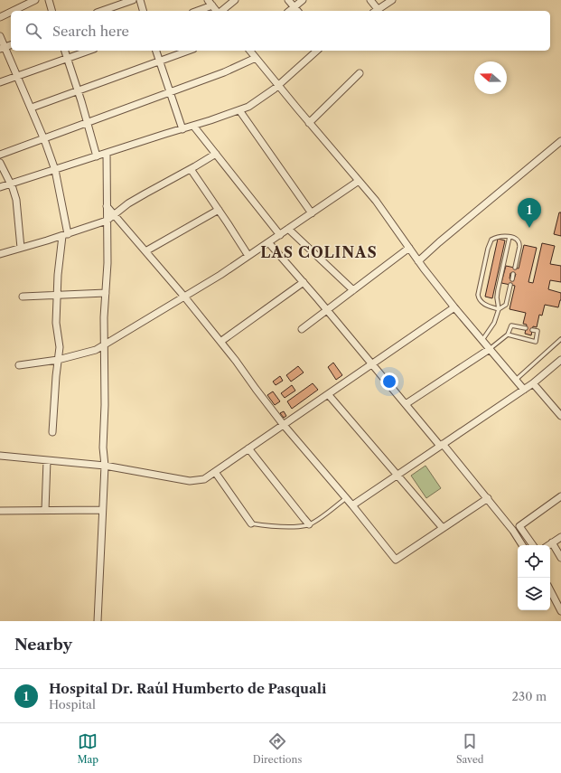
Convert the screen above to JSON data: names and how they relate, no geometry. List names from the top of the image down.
{
  "districts": ["LAS COLINAS"],
  "north": "left",
  "page": {
    "search": "Search here",
    "pins": "1",
    "heading": "Nearby",
    "list": [
      {
        "mark": "1",
        "name": "Hospital Dr. Raúl Humberto de Pasquali",
        "note": "Hospital",
        "value": "230 m"
      }
    ],
    "nav": ["Map", "Directions", "Saved"]
  }
}
